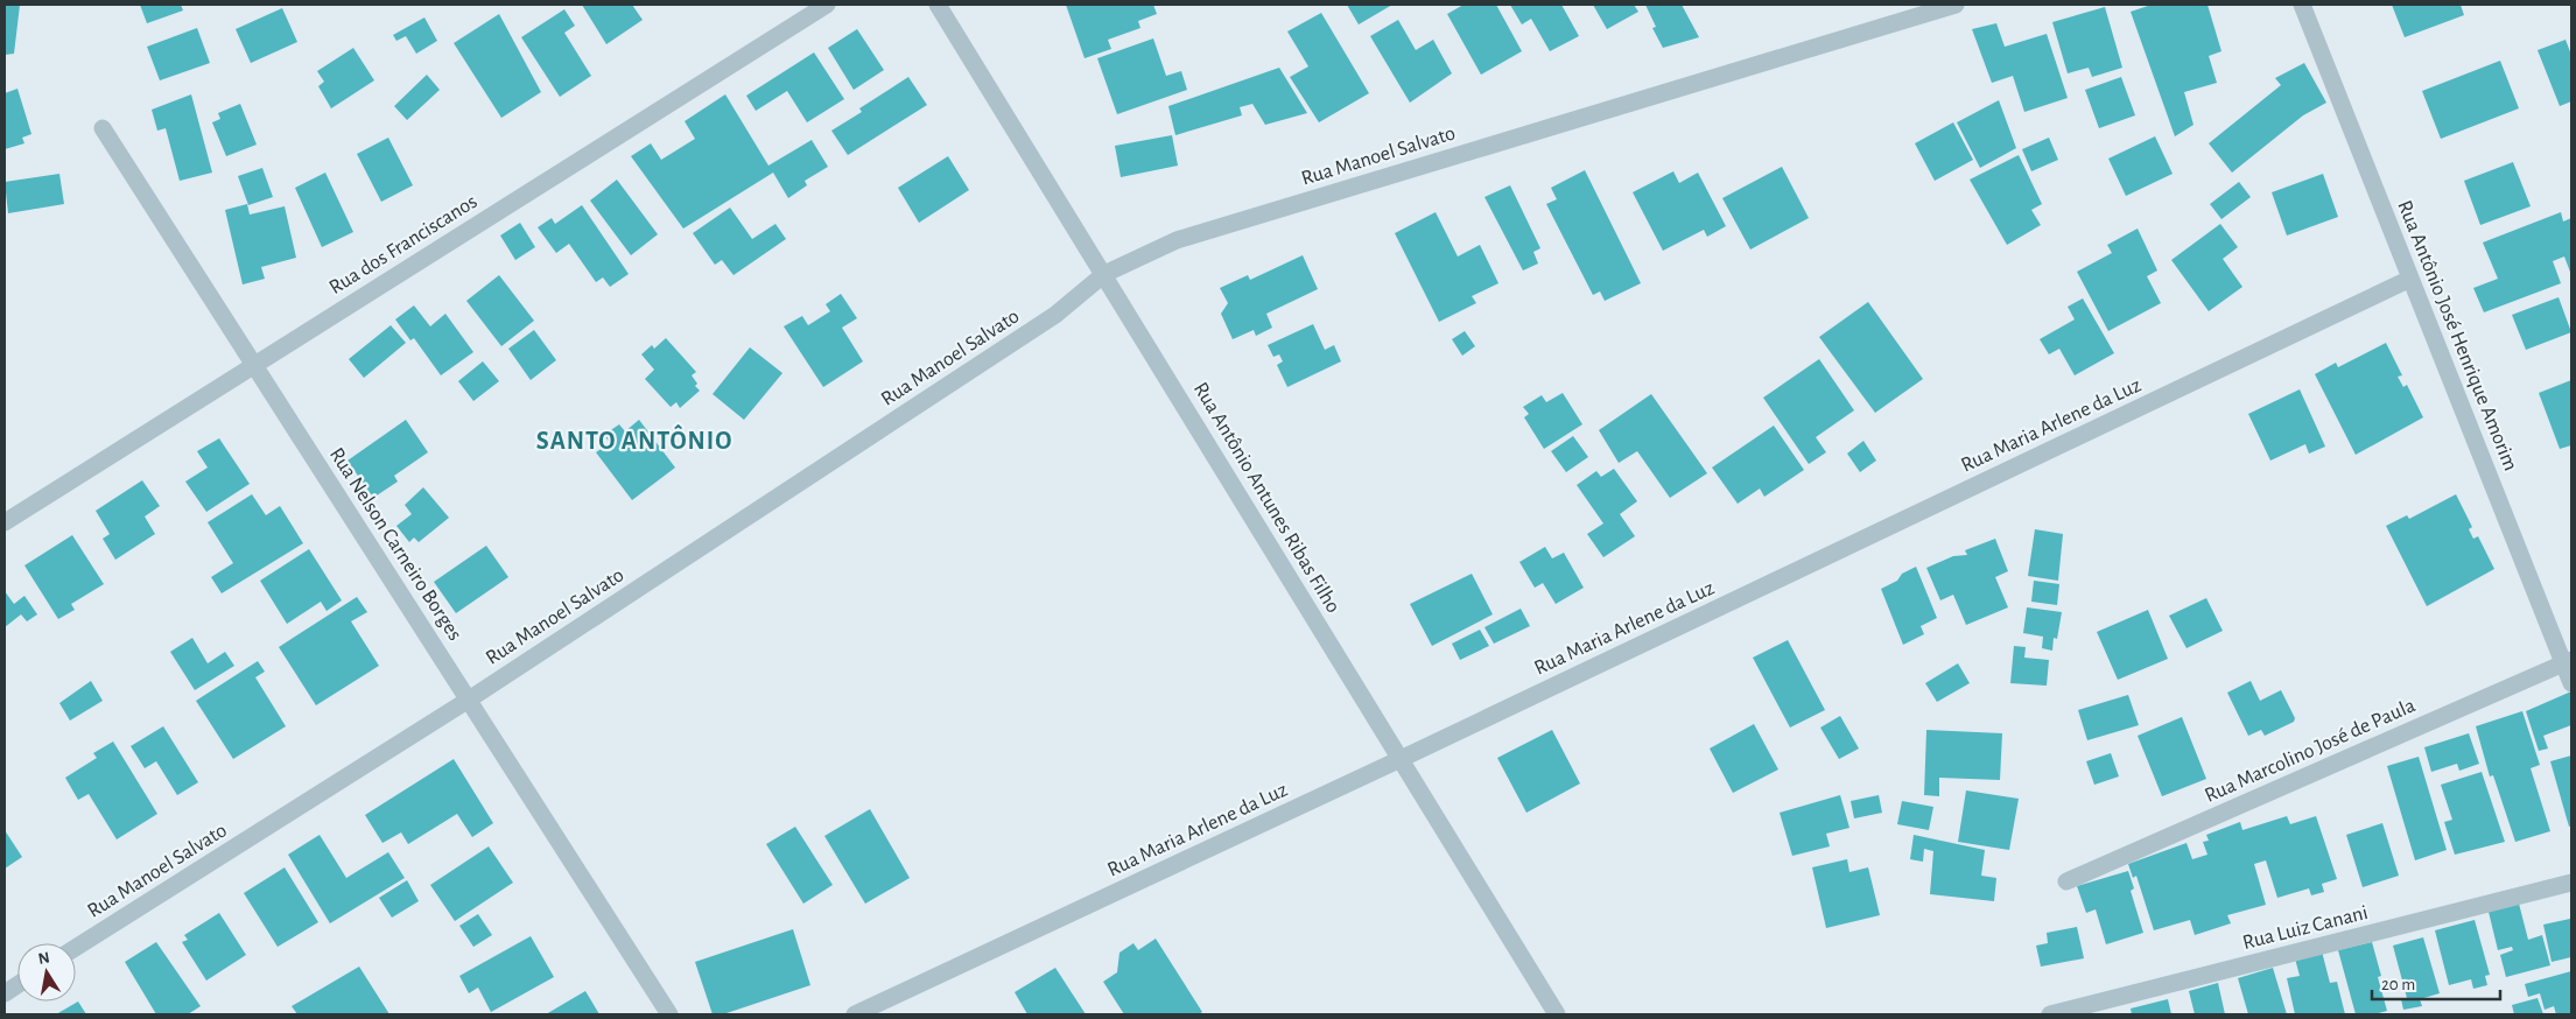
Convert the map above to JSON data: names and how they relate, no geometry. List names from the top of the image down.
{
  "streets": {
    "street": [
      "Rua Manoel Salvato",
      "Rua dos Franciscanos",
      "Rua Antônio José Henrique Amorim",
      "Rua Maria Arlene da Luz",
      "Rua Antônio Antunes Ribas Filho",
      "Rua Nelson Carneiro Borges",
      "Rua Marcolino José de Paula",
      "Rua Luiz Canani"
    ]
  },
  "crossings": [
    ["Rua Manoel Salvato", "Rua Antônio Antunes Ribas Filho"],
    ["Rua Manoel Salvato", "Rua Nelson Carneiro Borges"],
    ["Rua dos Franciscanos", "Rua Nelson Carneiro Borges"],
    ["Rua Antônio José Henrique Amorim", "Rua Maria Arlene da Luz"],
    ["Rua Antônio José Henrique Amorim", "Rua Marcolino José de Paula"],
    ["Rua Maria Arlene da Luz", "Rua Antônio Antunes Ribas Filho"]
  ],
  "districts": ["SANTO ANTÔNIO"],
  "scale_bar": "20 m",
  "north": "top"
}
